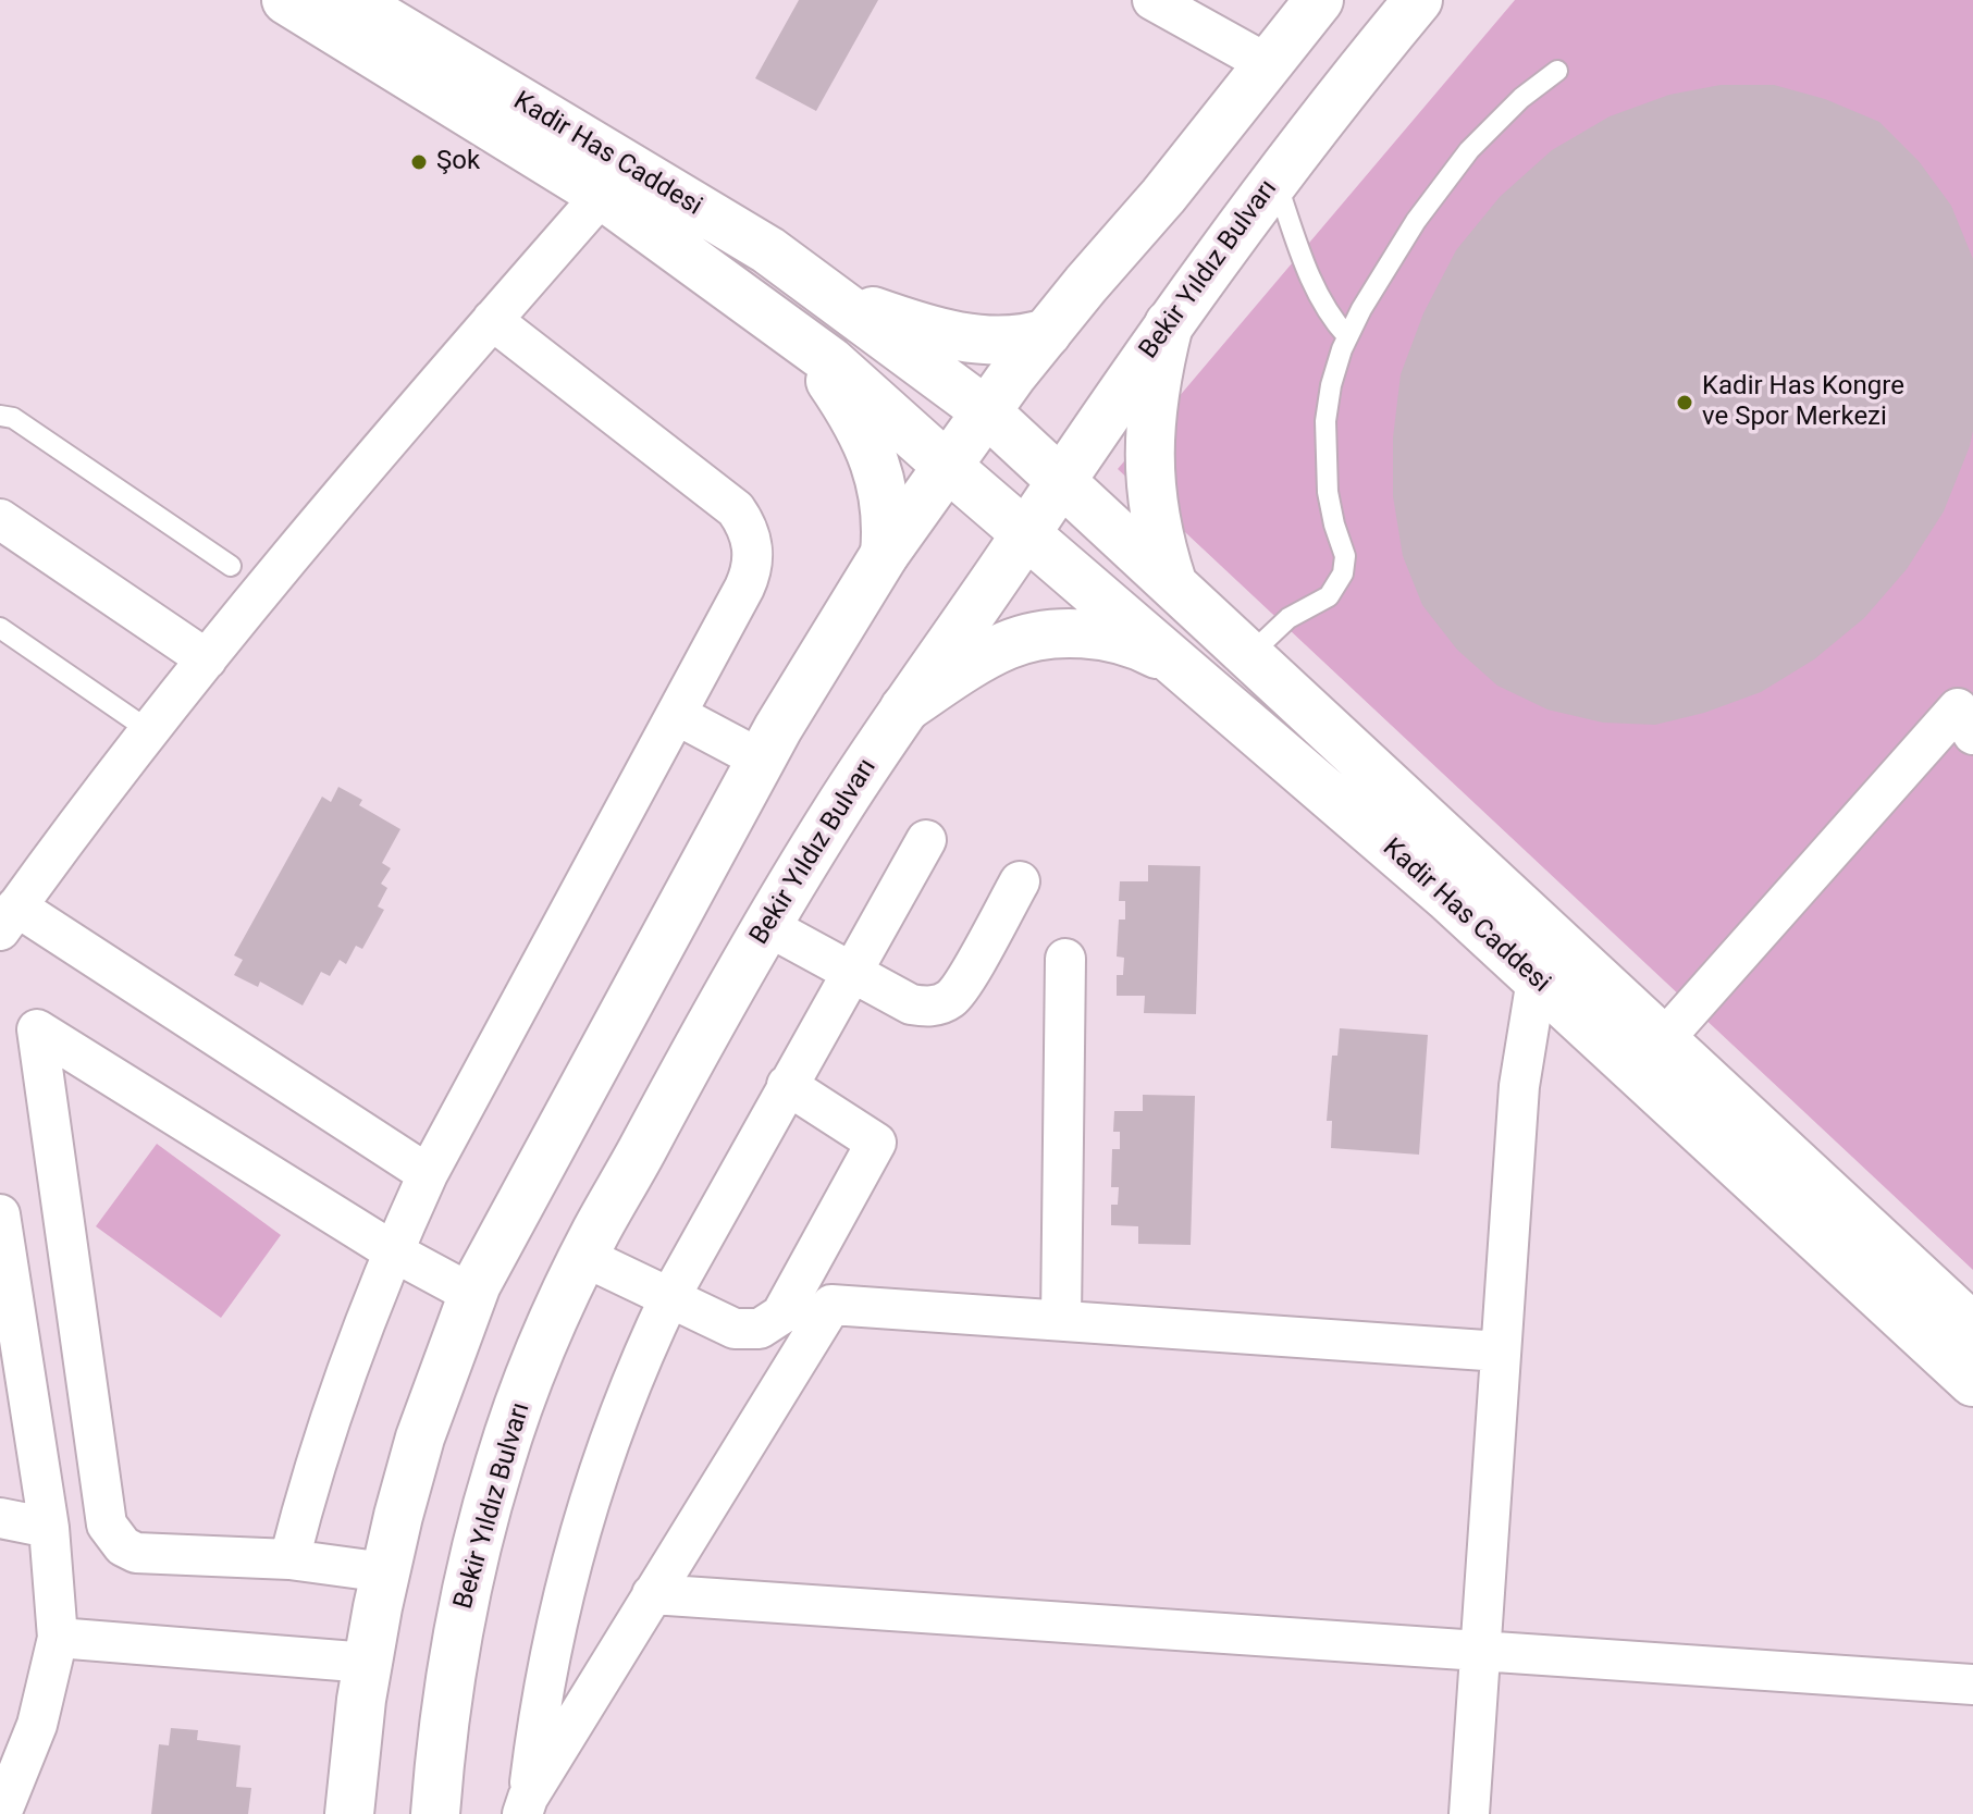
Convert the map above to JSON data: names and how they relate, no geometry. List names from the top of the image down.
{
  "streets": {
    "street": ["Kadir Has Caddesi", "Bekir Yıldız Bulvarı"]
  },
  "crossings": [
    ["Kadir Has Caddesi", "Bekir Yıldız Bulvarı"]
  ],
  "places": ["Şok", "Kadir Has Kongre ve Spor Merkezi"]
}
